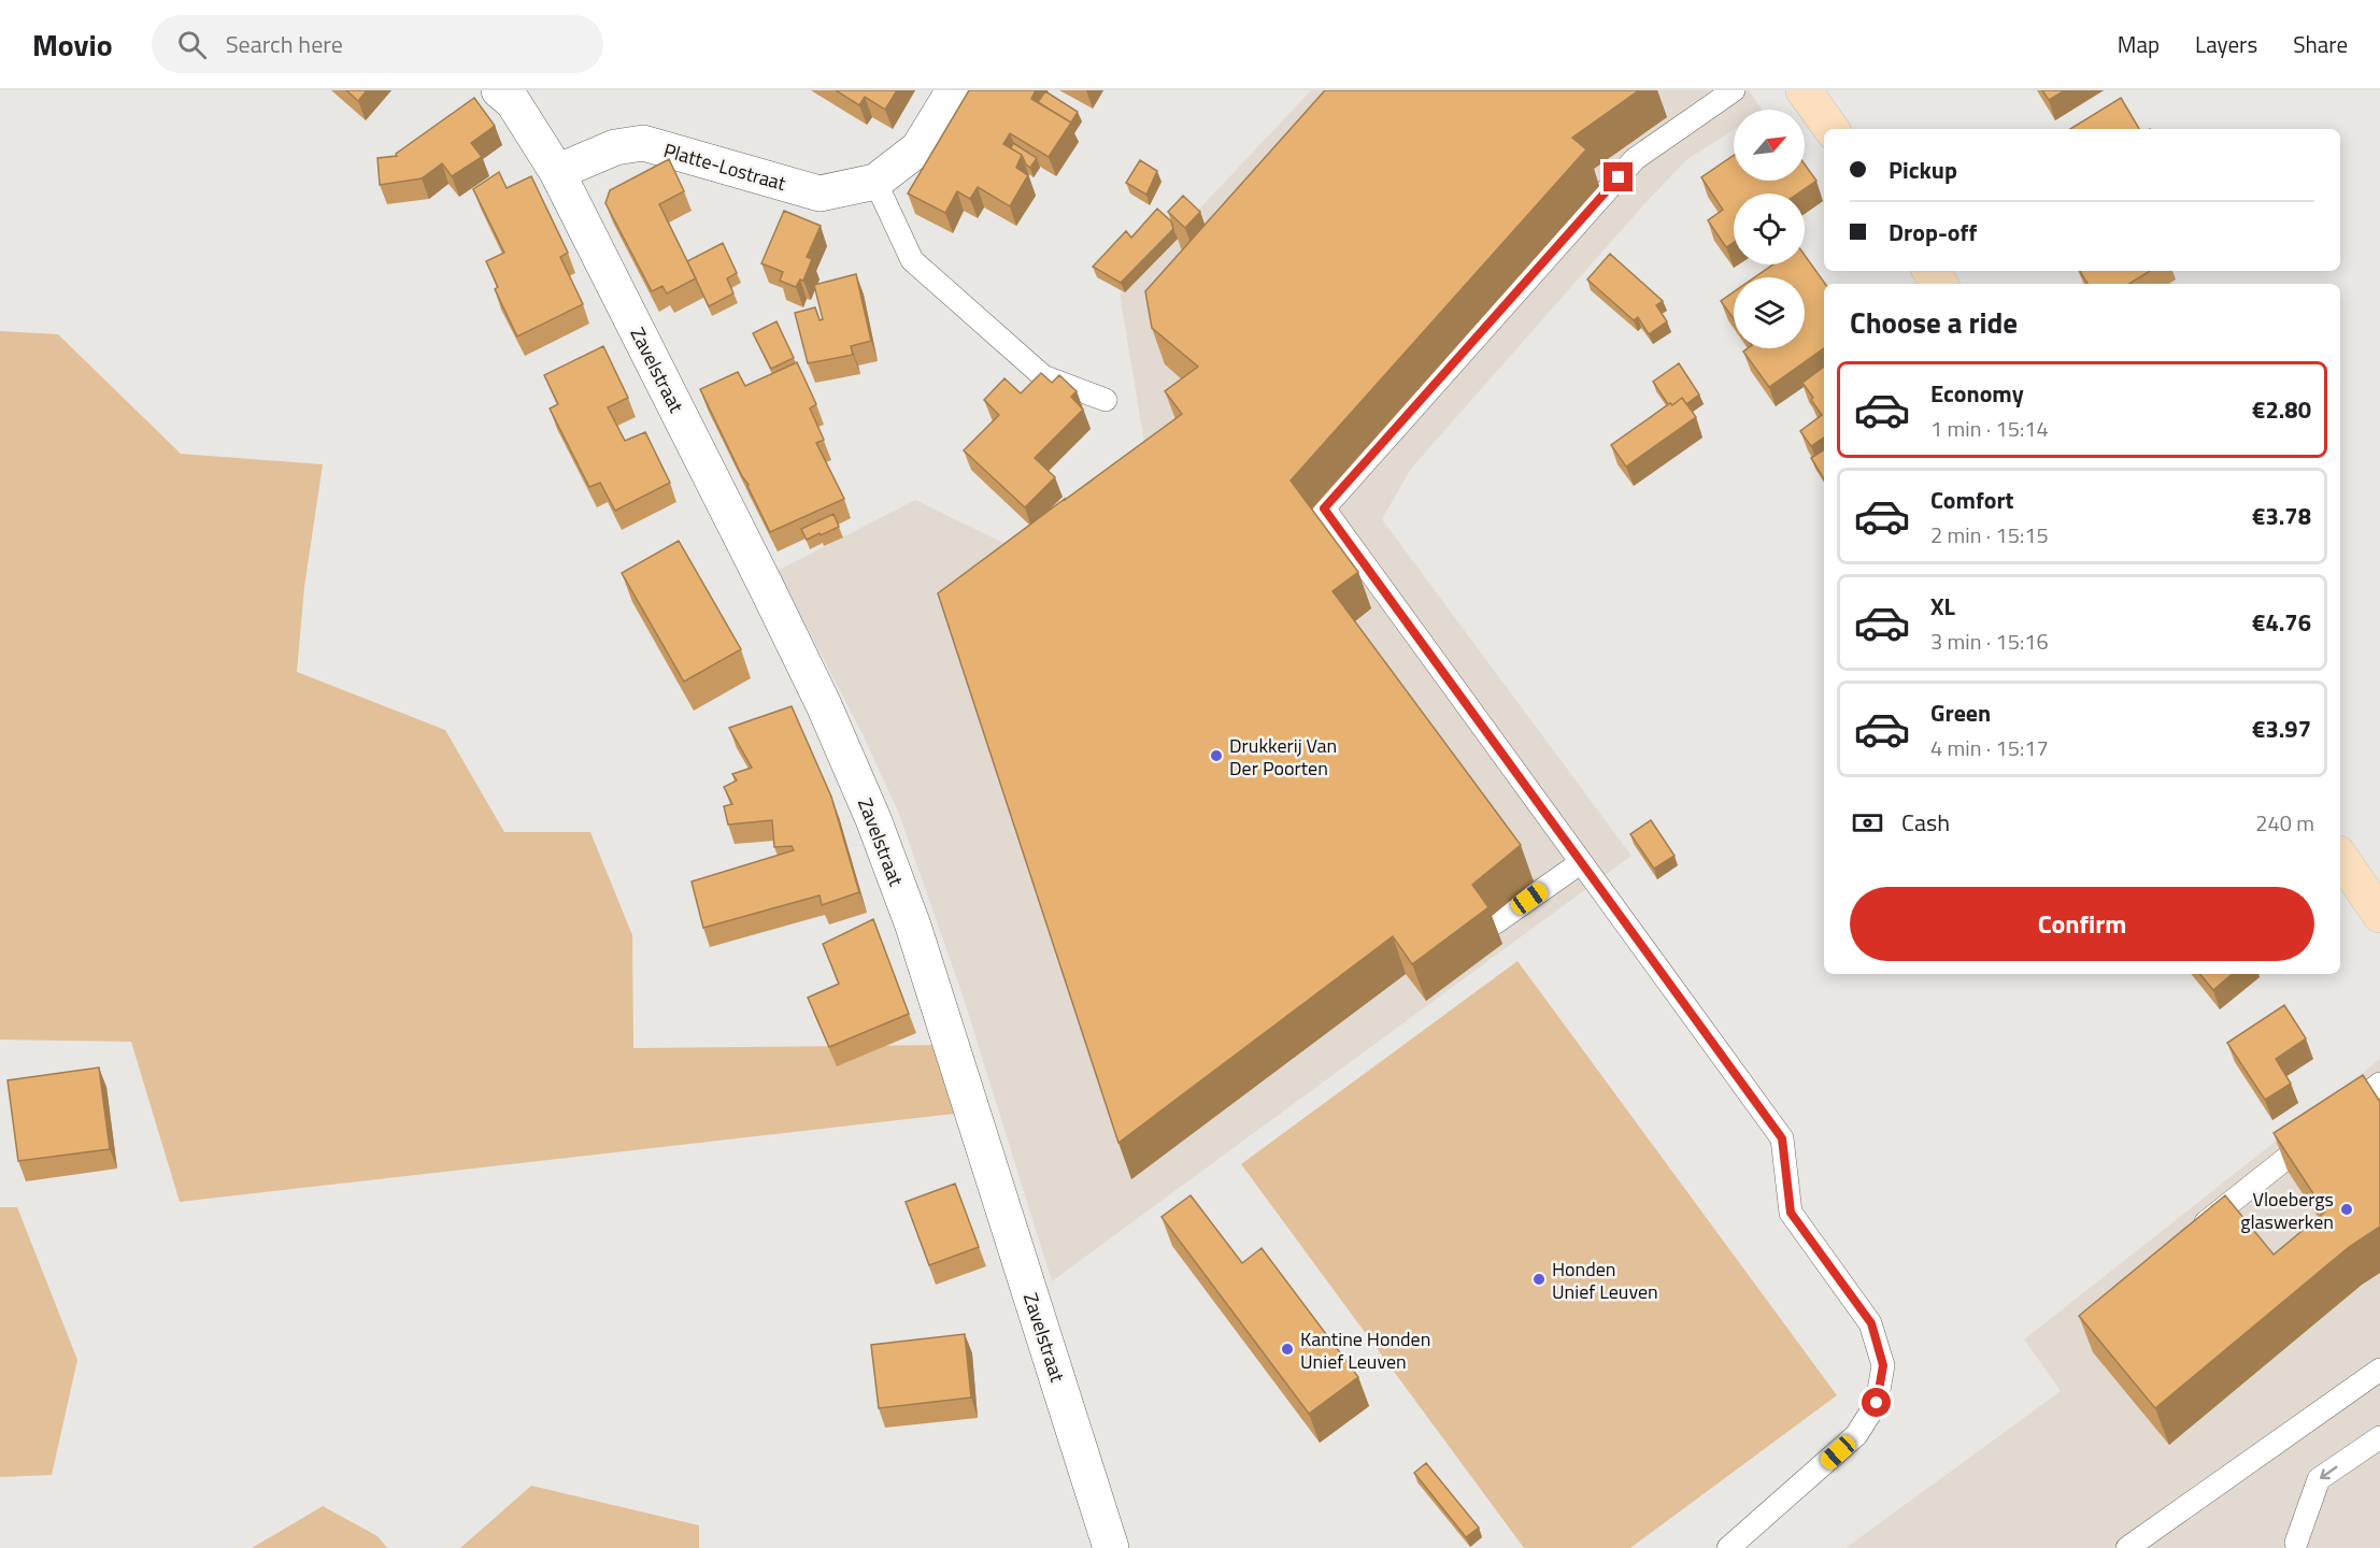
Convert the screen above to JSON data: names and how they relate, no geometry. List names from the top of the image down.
{
  "streets": {
    "street": ["Platte-Lostraat", "Zavelstraat"]
  },
  "crossings": [
    ["Platte-Lostraat", "Zavelstraat"]
  ],
  "places": [
    "Drukkerij Van Der Poorten",
    "Vloebergs glaswerken",
    "Honden Unief Leuven",
    "Kantine Honden Unief Leuven"
  ],
  "north": "top right",
  "page": {
    "header": "Movio",
    "search": "Search here",
    "nav": ["Map", "Layers", "Share"],
    "banner": ["Pickup", "Drop-off"],
    "heading": "Choose a ride",
    "list": [
      {
        "name": "Economy",
        "note": "1 min · 15:14",
        "value": "€2.80"
      },
      {
        "name": "Comfort",
        "note": "2 min · 15:15",
        "value": "€3.78"
      },
      {
        "name": "XL",
        "note": "3 min · 15:16",
        "value": "€4.76"
      },
      {
        "name": "Green",
        "note": "4 min · 15:17",
        "value": "€3.97"
      }
    ],
    "pay": ["Cash", "240 m"],
    "buttons": "Confirm"
  }
}
